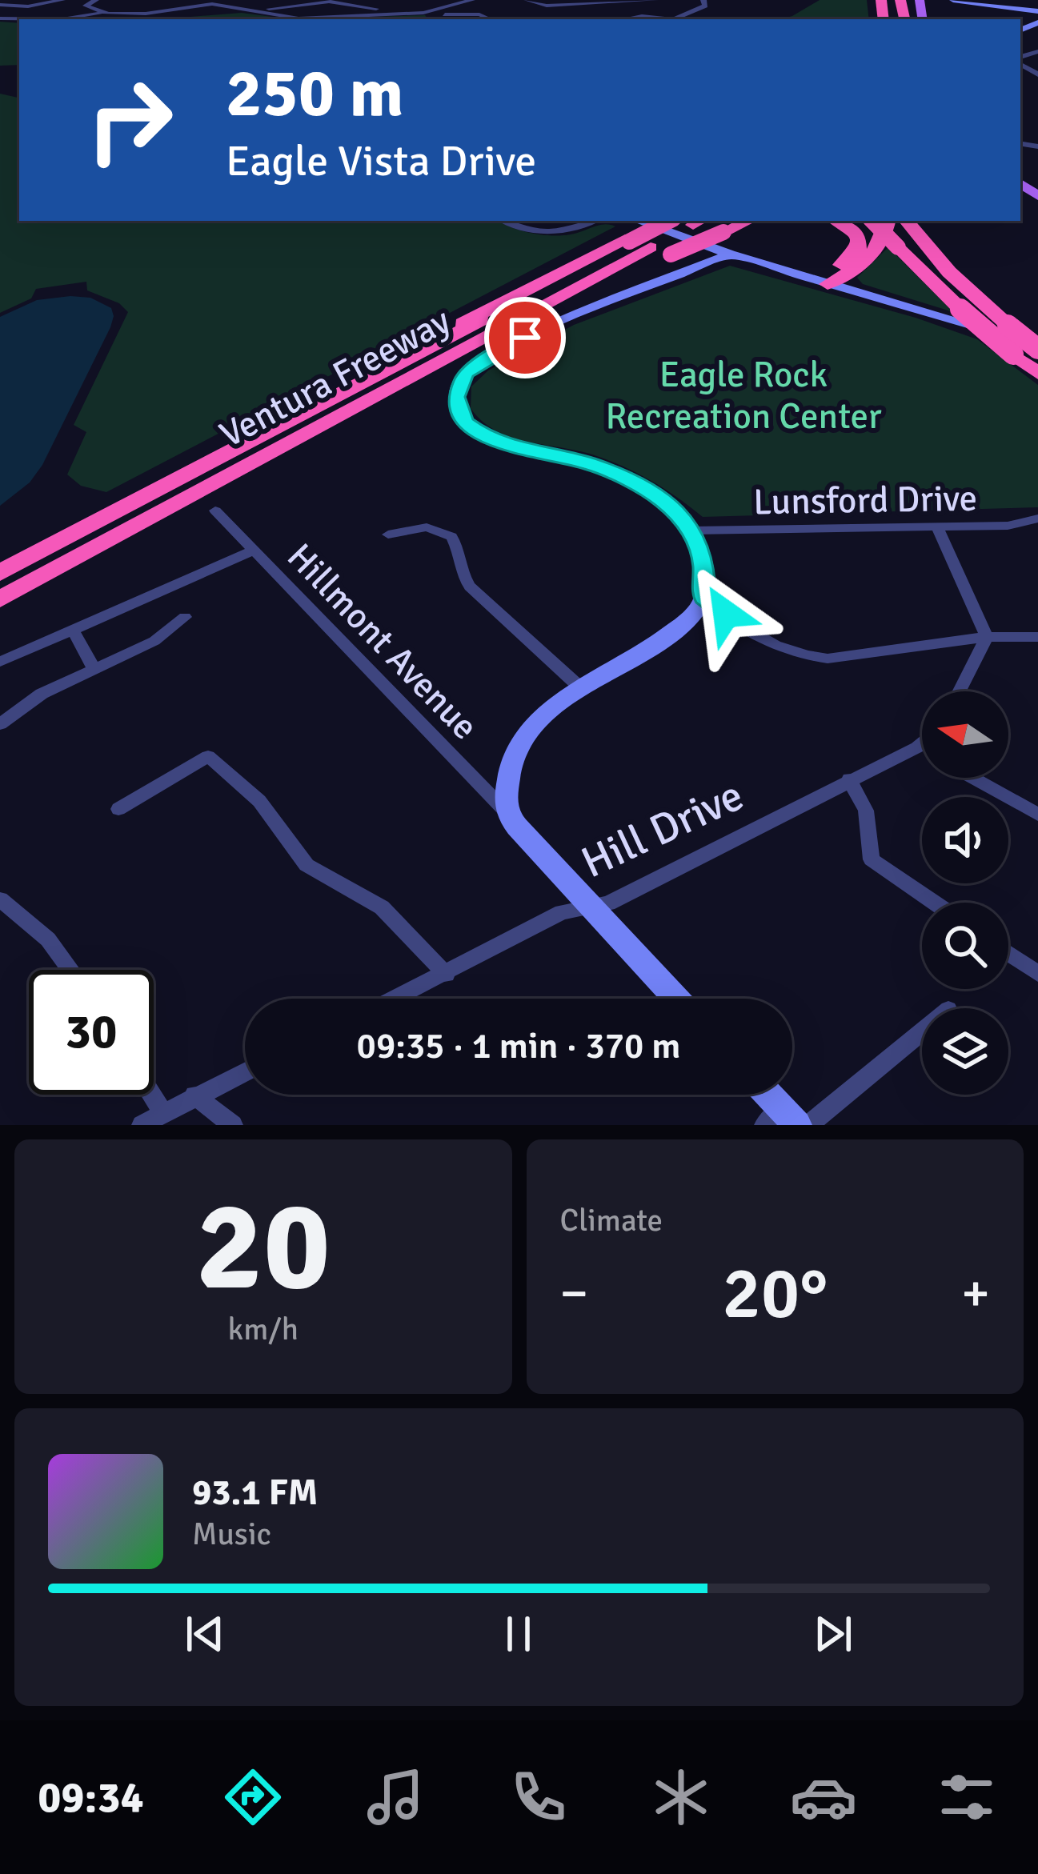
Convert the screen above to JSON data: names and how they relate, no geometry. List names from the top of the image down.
{
  "streets": {
    "highway": ["Ventura Freeway"],
    "street": ["Lunsford Drive", "Hillmont Avenue", "Hill Drive"]
  },
  "parks": ["Eagle Rock Recreation Center"],
  "north": "left",
  "page": {
    "turn": ["250 m", "Eagle Vista Drive"],
    "limit": "30",
    "trip": "09:35 · 1 min · 370 m",
    "tile": [
      ["20", "km/h"],
      "Climate"
    ],
    "heat": ["−", "20°", "+"],
    "song": ["93.1 FM", "Music"],
    "tabs": "09:34"
  }
}
